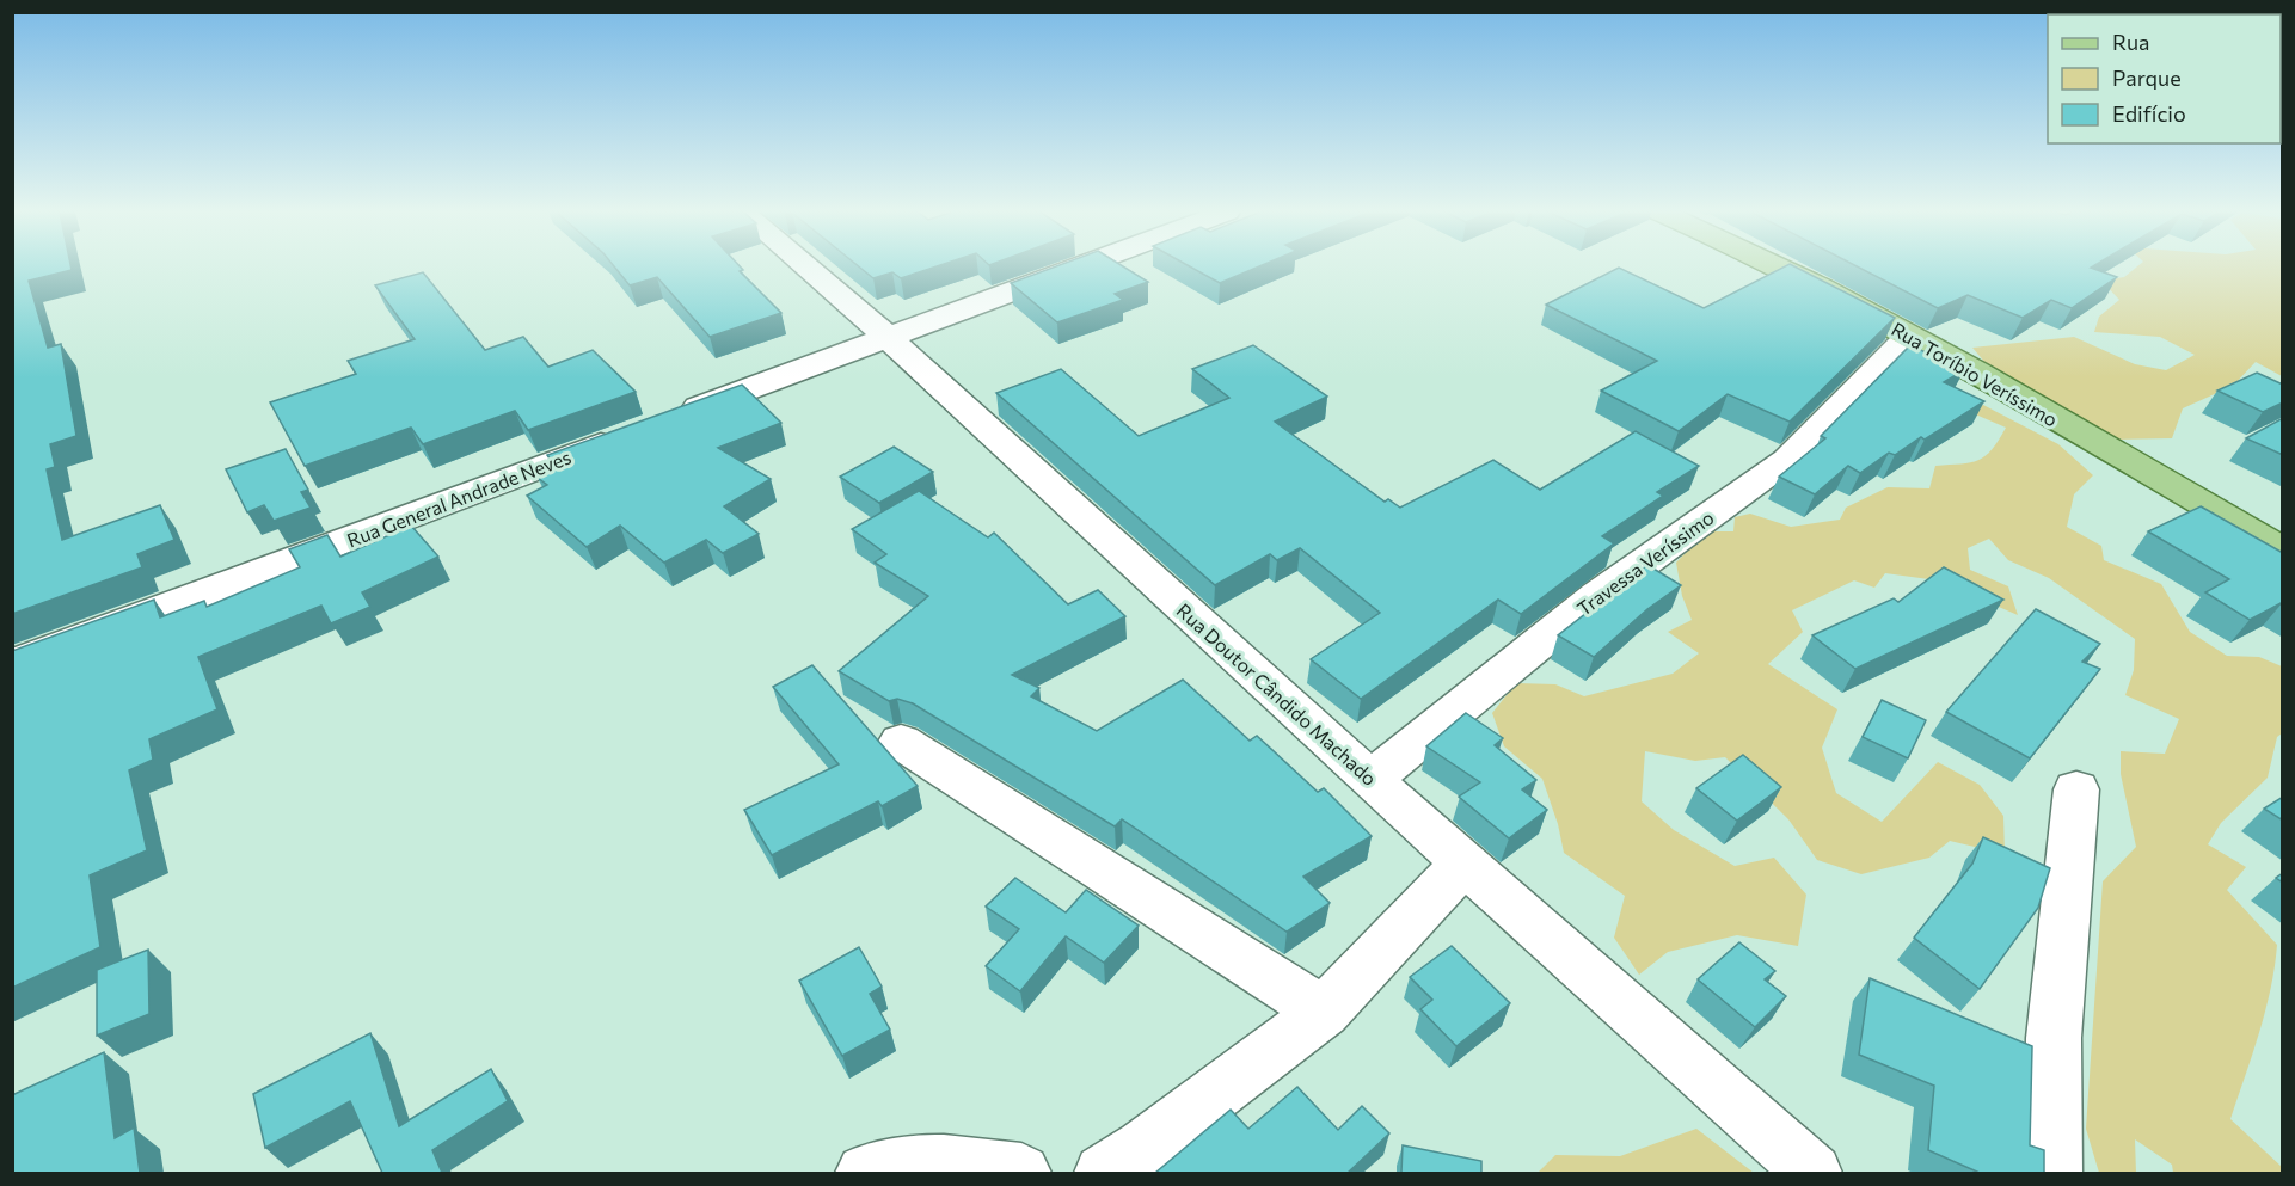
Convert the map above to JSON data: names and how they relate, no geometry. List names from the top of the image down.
{
  "streets": {
    "main road": ["Rua Toríbio Veríssimo"],
    "street": ["Rua General Andrade Neves", "Travessa Veríssimo", "Rua Doutor Cândido Machado"]
  },
  "crossings": [
    ["Rua Toríbio Veríssimo", "Travessa Veríssimo"],
    ["Travessa Veríssimo", "Rua Doutor Cândido Machado"]
  ],
  "legend": ["Rua", "Parque", "Edifício"]
}
